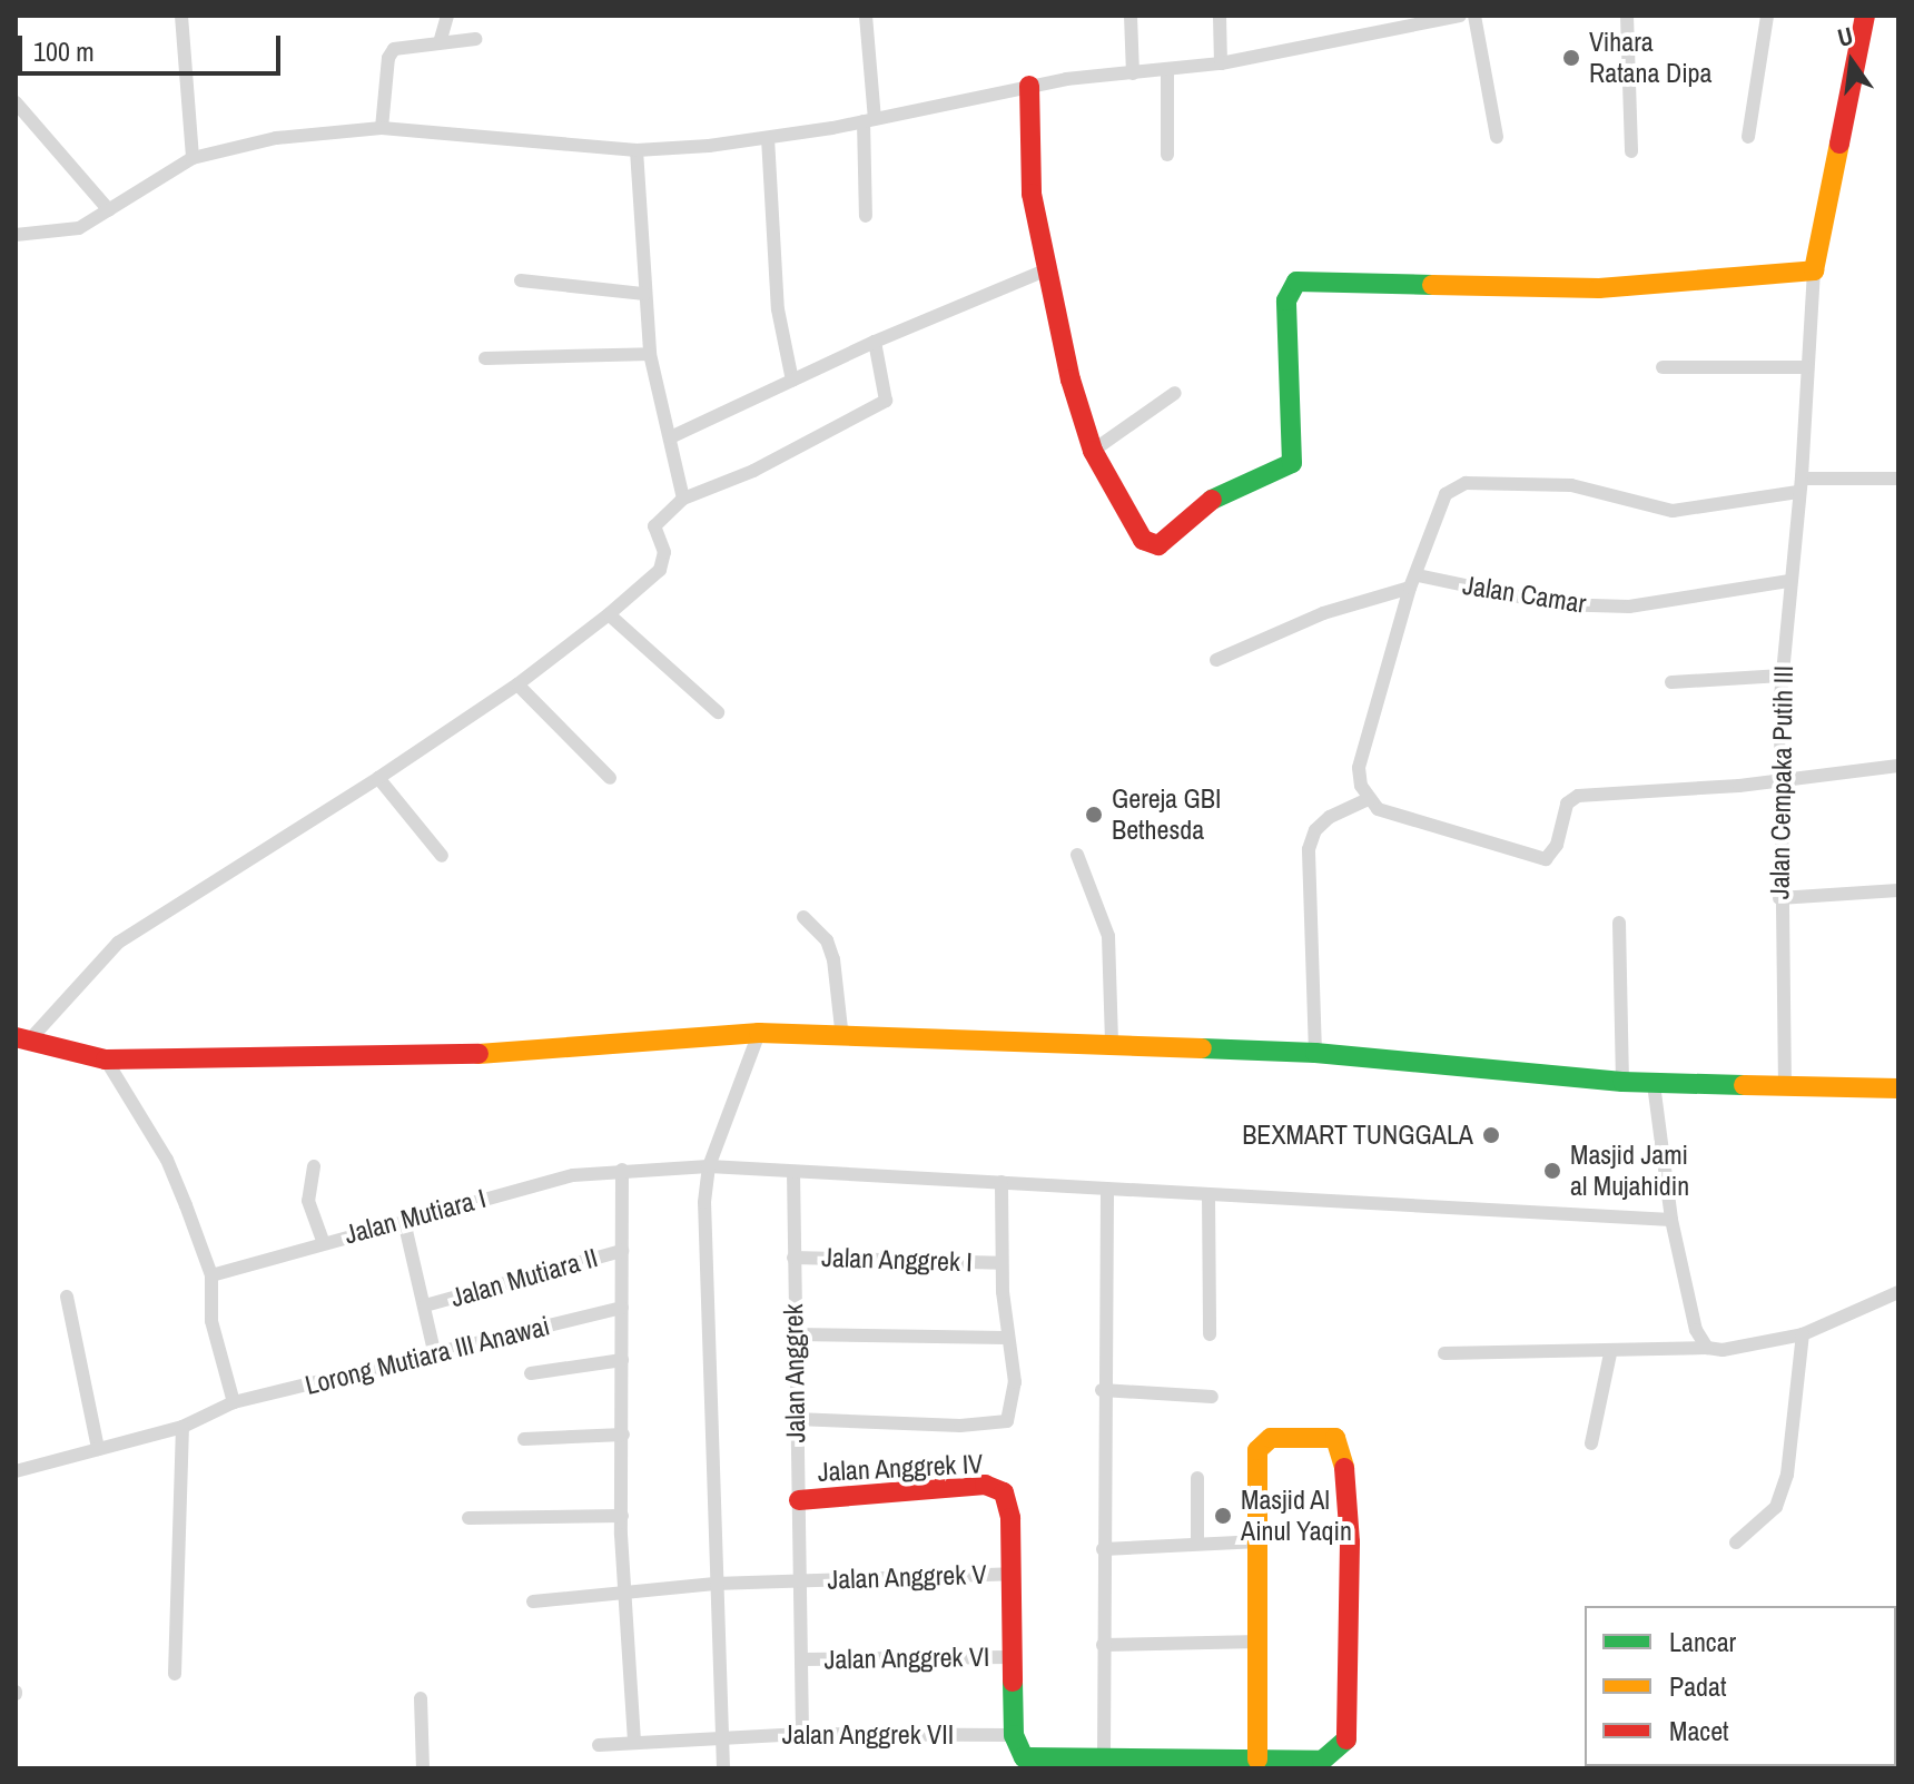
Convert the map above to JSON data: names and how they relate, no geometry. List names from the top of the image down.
{
  "streets": {
    "street": [
      "Jalan Camar",
      "Jalan Cempaka Putih III",
      "Jalan Mutiara I",
      "Jalan Anggrek I",
      "Jalan Mutiara II",
      "Lorong Mutiara III Anawai",
      "Jalan Anggrek",
      "Jalan Anggrek IV",
      "Jalan Anggrek V",
      "Jalan Anggrek VI",
      "Jalan Anggrek VII"
    ]
  },
  "crossings": [
    ["Jalan Camar", "Jalan Cempaka Putih III"],
    ["Jalan Mutiara I", "Jalan Anggrek"],
    ["Jalan Anggrek I", "Jalan Anggrek"],
    ["Jalan Anggrek", "Jalan Anggrek IV"],
    ["Jalan Anggrek", "Jalan Anggrek V"],
    ["Jalan Anggrek", "Jalan Anggrek VI"],
    ["Jalan Anggrek", "Jalan Anggrek VII"],
    ["Jalan Anggrek IV", "Jalan Anggrek V"]
  ],
  "places": [
    "Vihara Ratana Dipa",
    "Gereja GBI Bethesda",
    "BEXMART TUNGGALA",
    "Masjid Jami al Mujahidin",
    "Masjid Al Ainul Yaqin"
  ],
  "legend": ["Lancar", "Padat", "Macet"],
  "scale_bar": "100 m",
  "north": "top"
}
